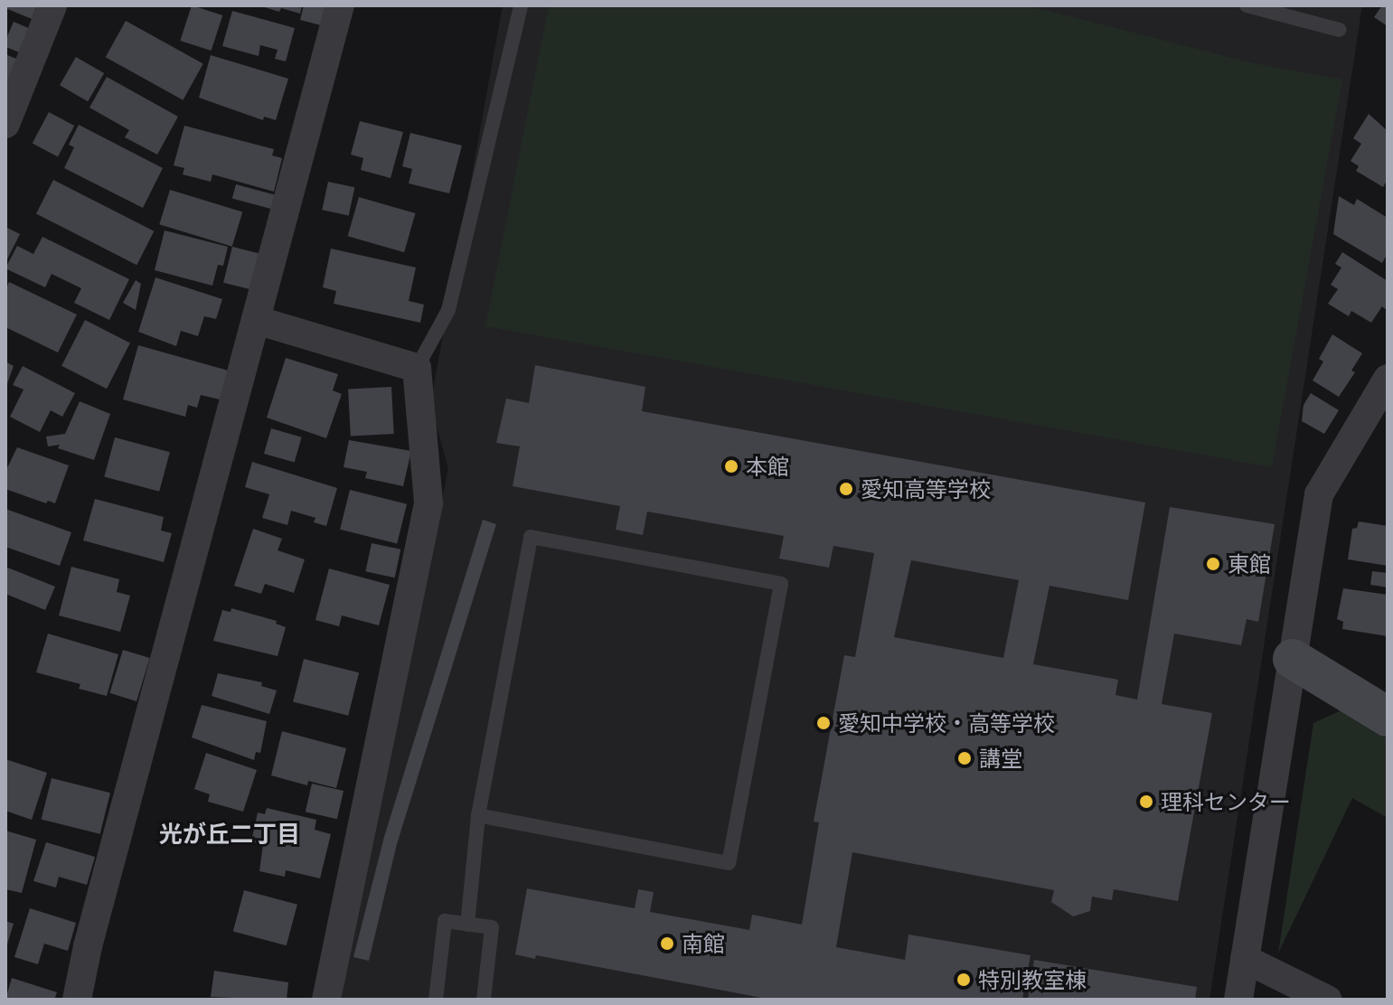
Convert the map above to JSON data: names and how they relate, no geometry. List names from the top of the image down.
{
  "districts": ["光が丘二丁目"],
  "places": [
    "本館",
    "愛知高等学校",
    "東館",
    "愛知中学校・高等学校",
    "講堂",
    "理科センター",
    "南館",
    "特別教室棟"
  ]
}
